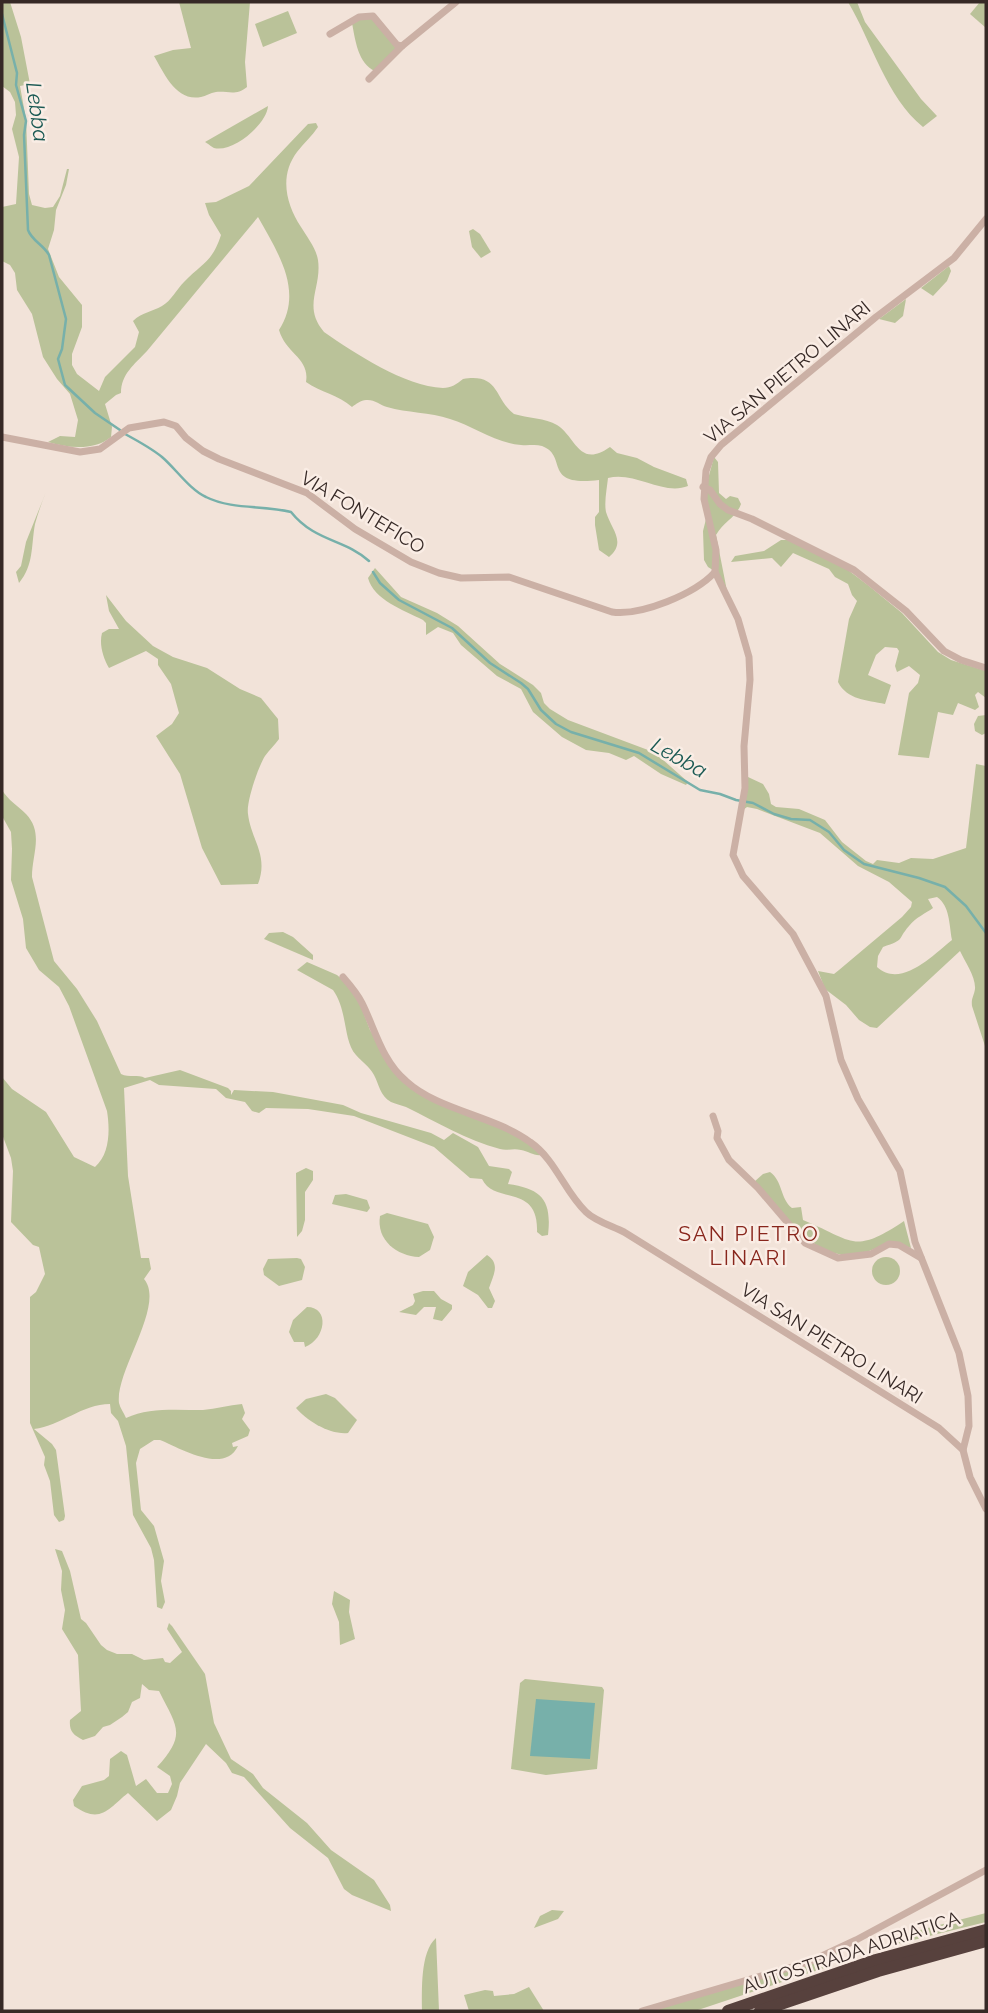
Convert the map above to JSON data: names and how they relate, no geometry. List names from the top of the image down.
{
  "streets": {
    "highway": ["AUTOSTRADA ADRIATICA"],
    "street": ["VIA SAN PIETRO LINARI", "VIA FONTEFICO"]
  },
  "crossings": [
    ["VIA SAN PIETRO LINARI", "VIA FONTEFICO"]
  ],
  "districts": ["SAN PIETRO LINARI"],
  "water": ["Lebba"]
}
